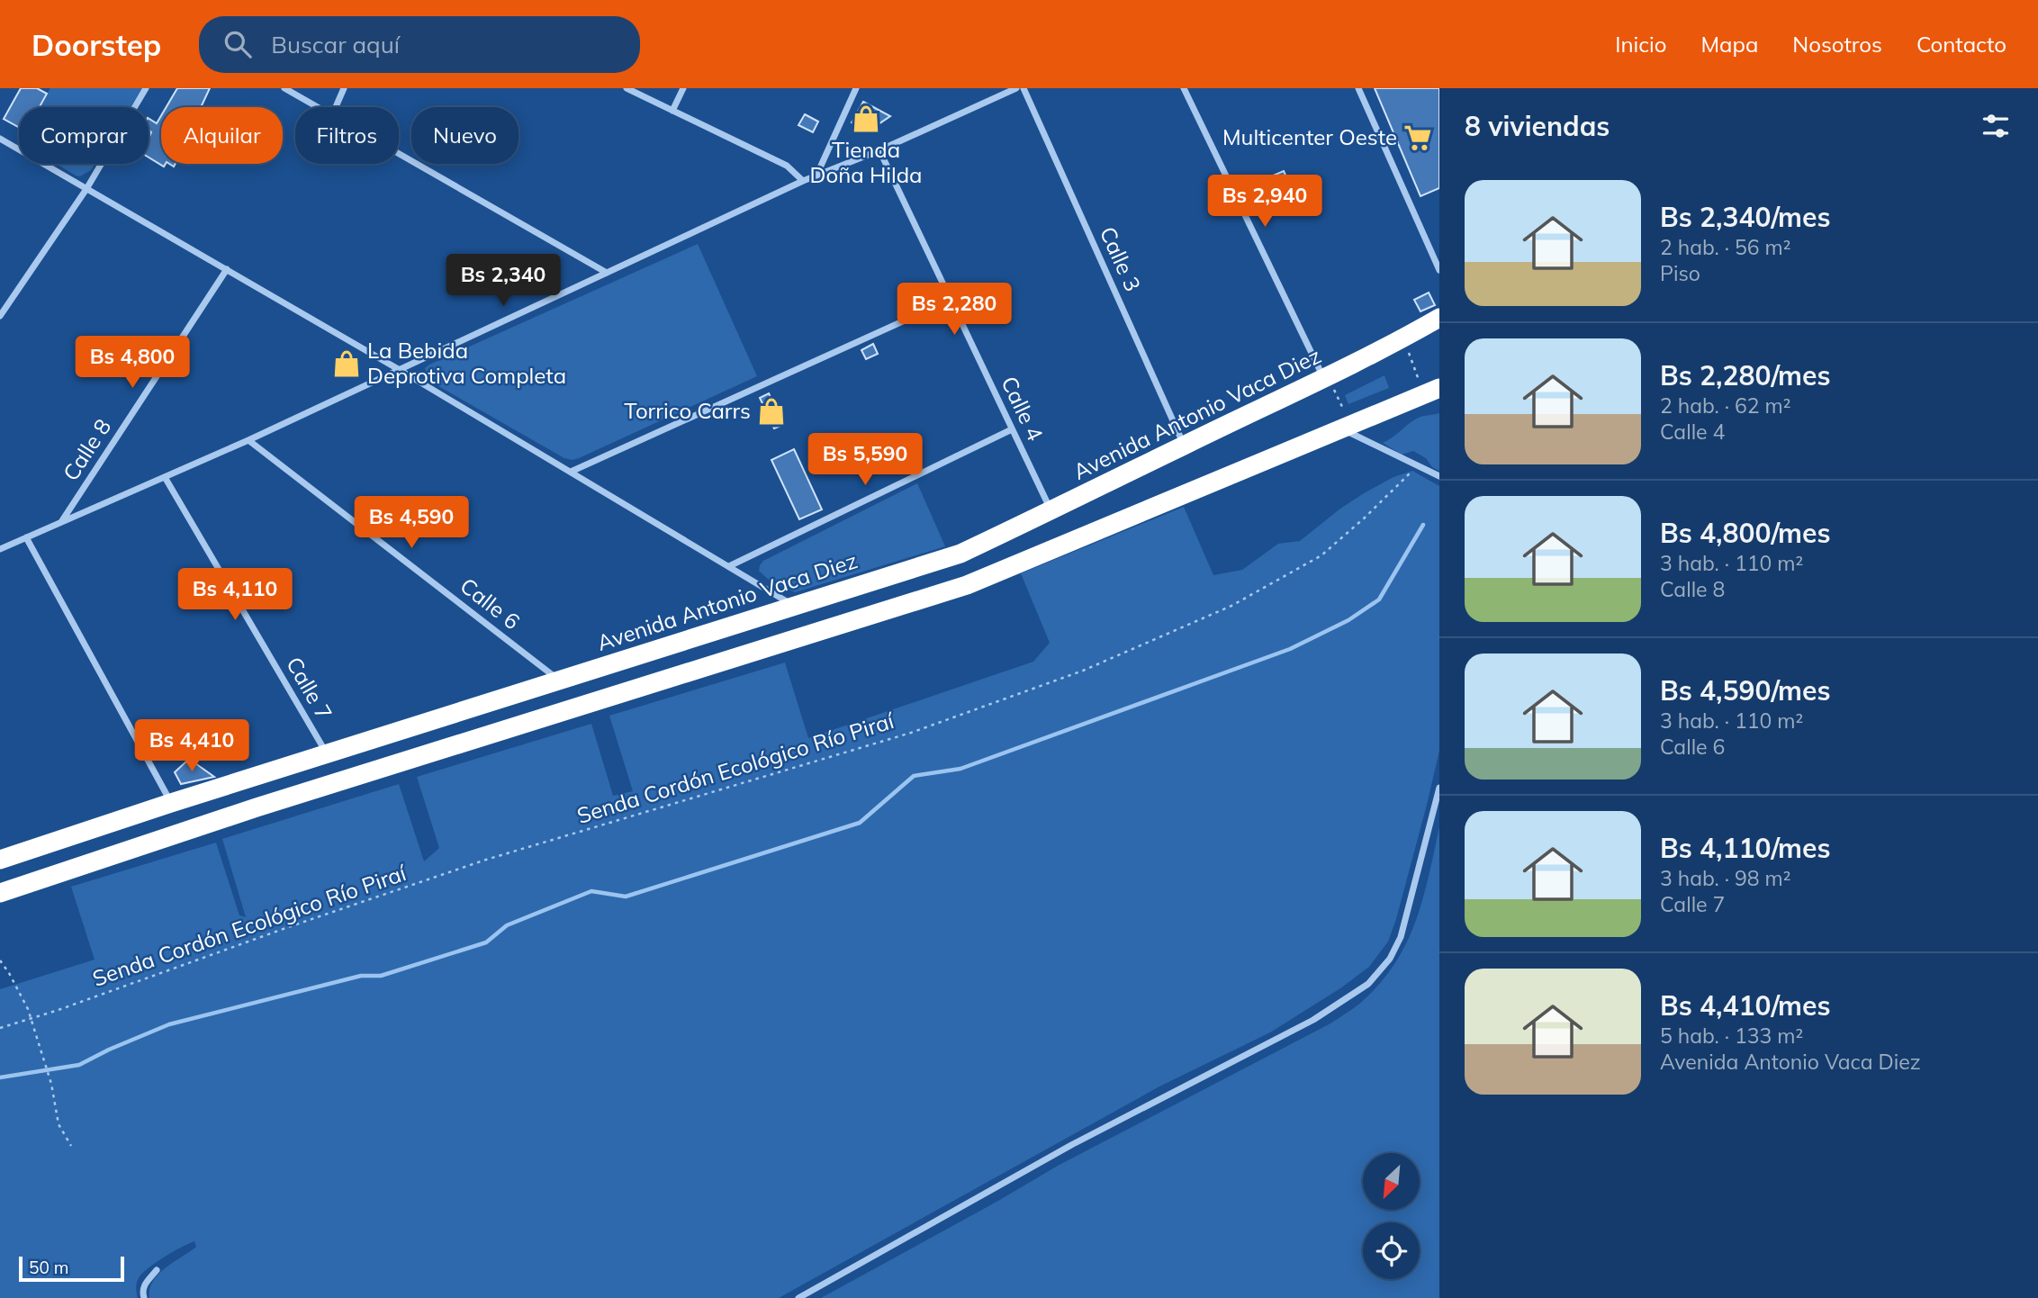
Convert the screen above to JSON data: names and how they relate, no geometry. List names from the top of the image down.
{
  "streets": {
    "highway": ["Avenida Antonio Vaca Diez"],
    "street": [
      "Calle 3",
      "Calle 4",
      "Calle 8",
      "Calle 6",
      "Calle 7"
    ],
    "path": ["Senda Cordón Ecológico Río Piraí"]
  },
  "crossings": [
    ["Calle 3", "Avenida Antonio Vaca Diez"],
    ["Calle 4", "Avenida Antonio Vaca Diez"],
    ["Avenida Antonio Vaca Diez", "Calle 6"],
    ["Avenida Antonio Vaca Diez", "Calle 7"]
  ],
  "places": {
    "shop": ["Tienda Doña Hilda", "La Bebida Deprotiva Completa", "Torrico Carrs"],
    "supermarket": ["Multicenter Oeste"]
  },
  "scale_bar": "50 m",
  "north": "bottom left",
  "page": {
    "header": "Doorstep",
    "search": "Buscar aquí",
    "nav": [
      "Inicio",
      "Mapa",
      "Nosotros",
      "Contacto"
    ],
    "heading": "8 viviendas",
    "chip": [
      "Comprar",
      "Alquilar",
      "Filtros",
      "Nuevo"
    ],
    "list": [
      {
        "name": "Bs 2,340/mes",
        "note": "2 hab. · 56 m² · Piso"
      },
      {
        "name": "Bs 2,280/mes",
        "note": "2 hab. · 62 m² · Calle 4"
      },
      {
        "name": "Bs 4,800/mes",
        "note": "3 hab. · 110 m² · Calle 8"
      },
      {
        "name": "Bs 4,590/mes",
        "note": "3 hab. · 110 m² · Calle 6"
      },
      {
        "name": "Bs 4,110/mes",
        "note": "3 hab. · 98 m² · Calle 7"
      },
      {
        "name": "Bs 4,410/mes",
        "note": "5 hab. · 133 m² · Avenida Antonio Vaca Diez"
      }
    ],
    "price": [
      "Bs 2,940",
      "Bs 2,340",
      "Bs 2,280",
      "Bs 4,800",
      "Bs 5,590",
      "Bs 4,590",
      "Bs 4,110",
      "Bs 4,410"
    ],
    "scale": "50 m"
  }
}
